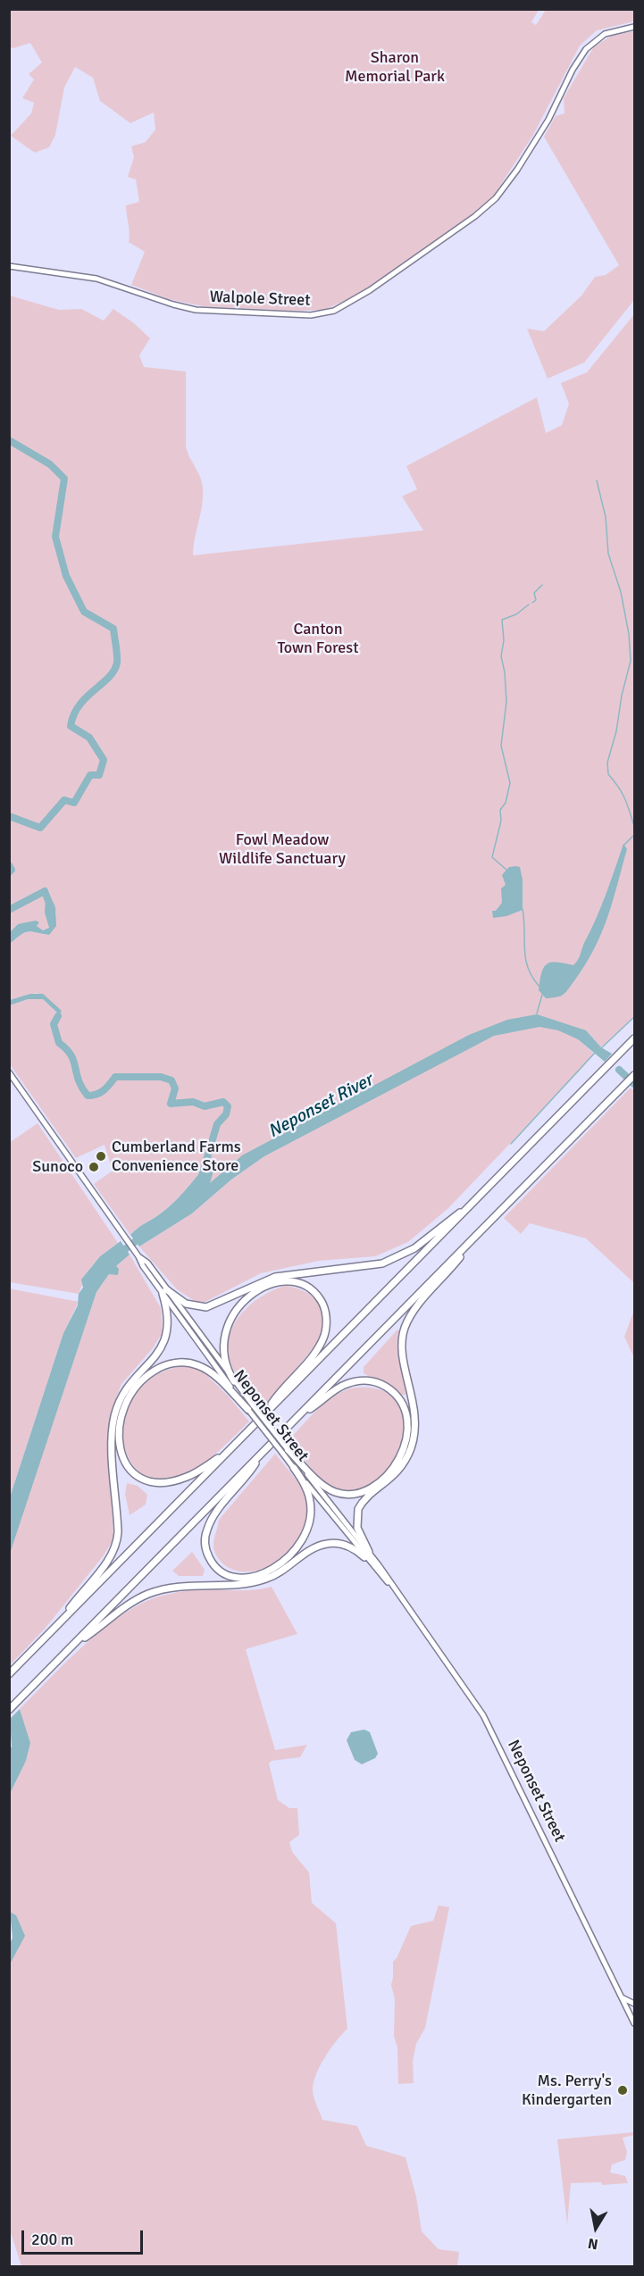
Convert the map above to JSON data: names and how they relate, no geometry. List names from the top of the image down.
{
  "streets": {
    "main road": ["Walpole Street", "Neponset Street"]
  },
  "water": ["Neponset River"],
  "parks": ["Sharon Memorial Park", "Canton Town Forest", "Fowl Meadow Wildlife Sanctuary"],
  "places": ["Cumberland Farms Convenience Store", "Sunoco", "Ms. Perry's Kindergarten"],
  "scale_bar": "200 m",
  "north": "bottom"
}
